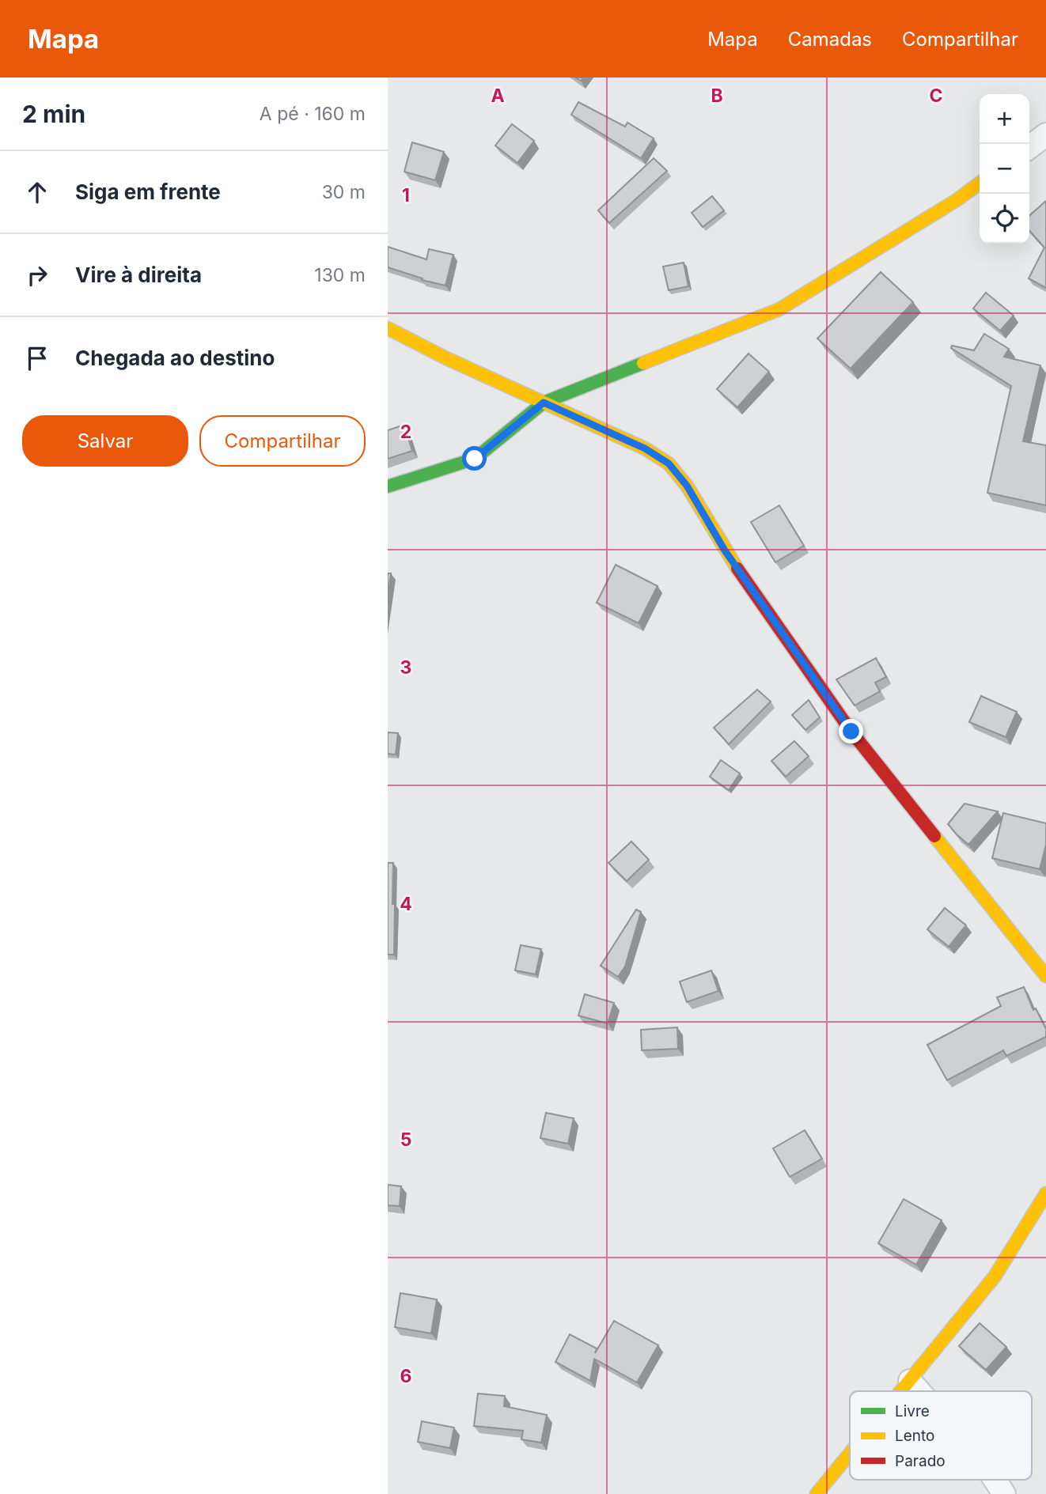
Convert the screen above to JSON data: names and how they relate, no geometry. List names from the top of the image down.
{
  "legend": ["Livre", "Lento", "Parado"],
  "page": {
    "header": "Mapa",
    "nav": ["Mapa", "Camadas", "Compartilhar"],
    "heading": ["2 min", "A pé · 160 m"],
    "map_buttons": ["+", "−"],
    "list": [
      ["Siga em frente", "30 m"],
      ["Vire à direita", "130 m"],
      "Chegada ao destino"
    ],
    "buttons": ["Salvar", "Compartilhar"]
  },
  "grid": {
    "columns": ["A", "B", "C"],
    "rows": [
      "1",
      "2",
      "3",
      "4",
      "5",
      "6"
    ]
  }
}
